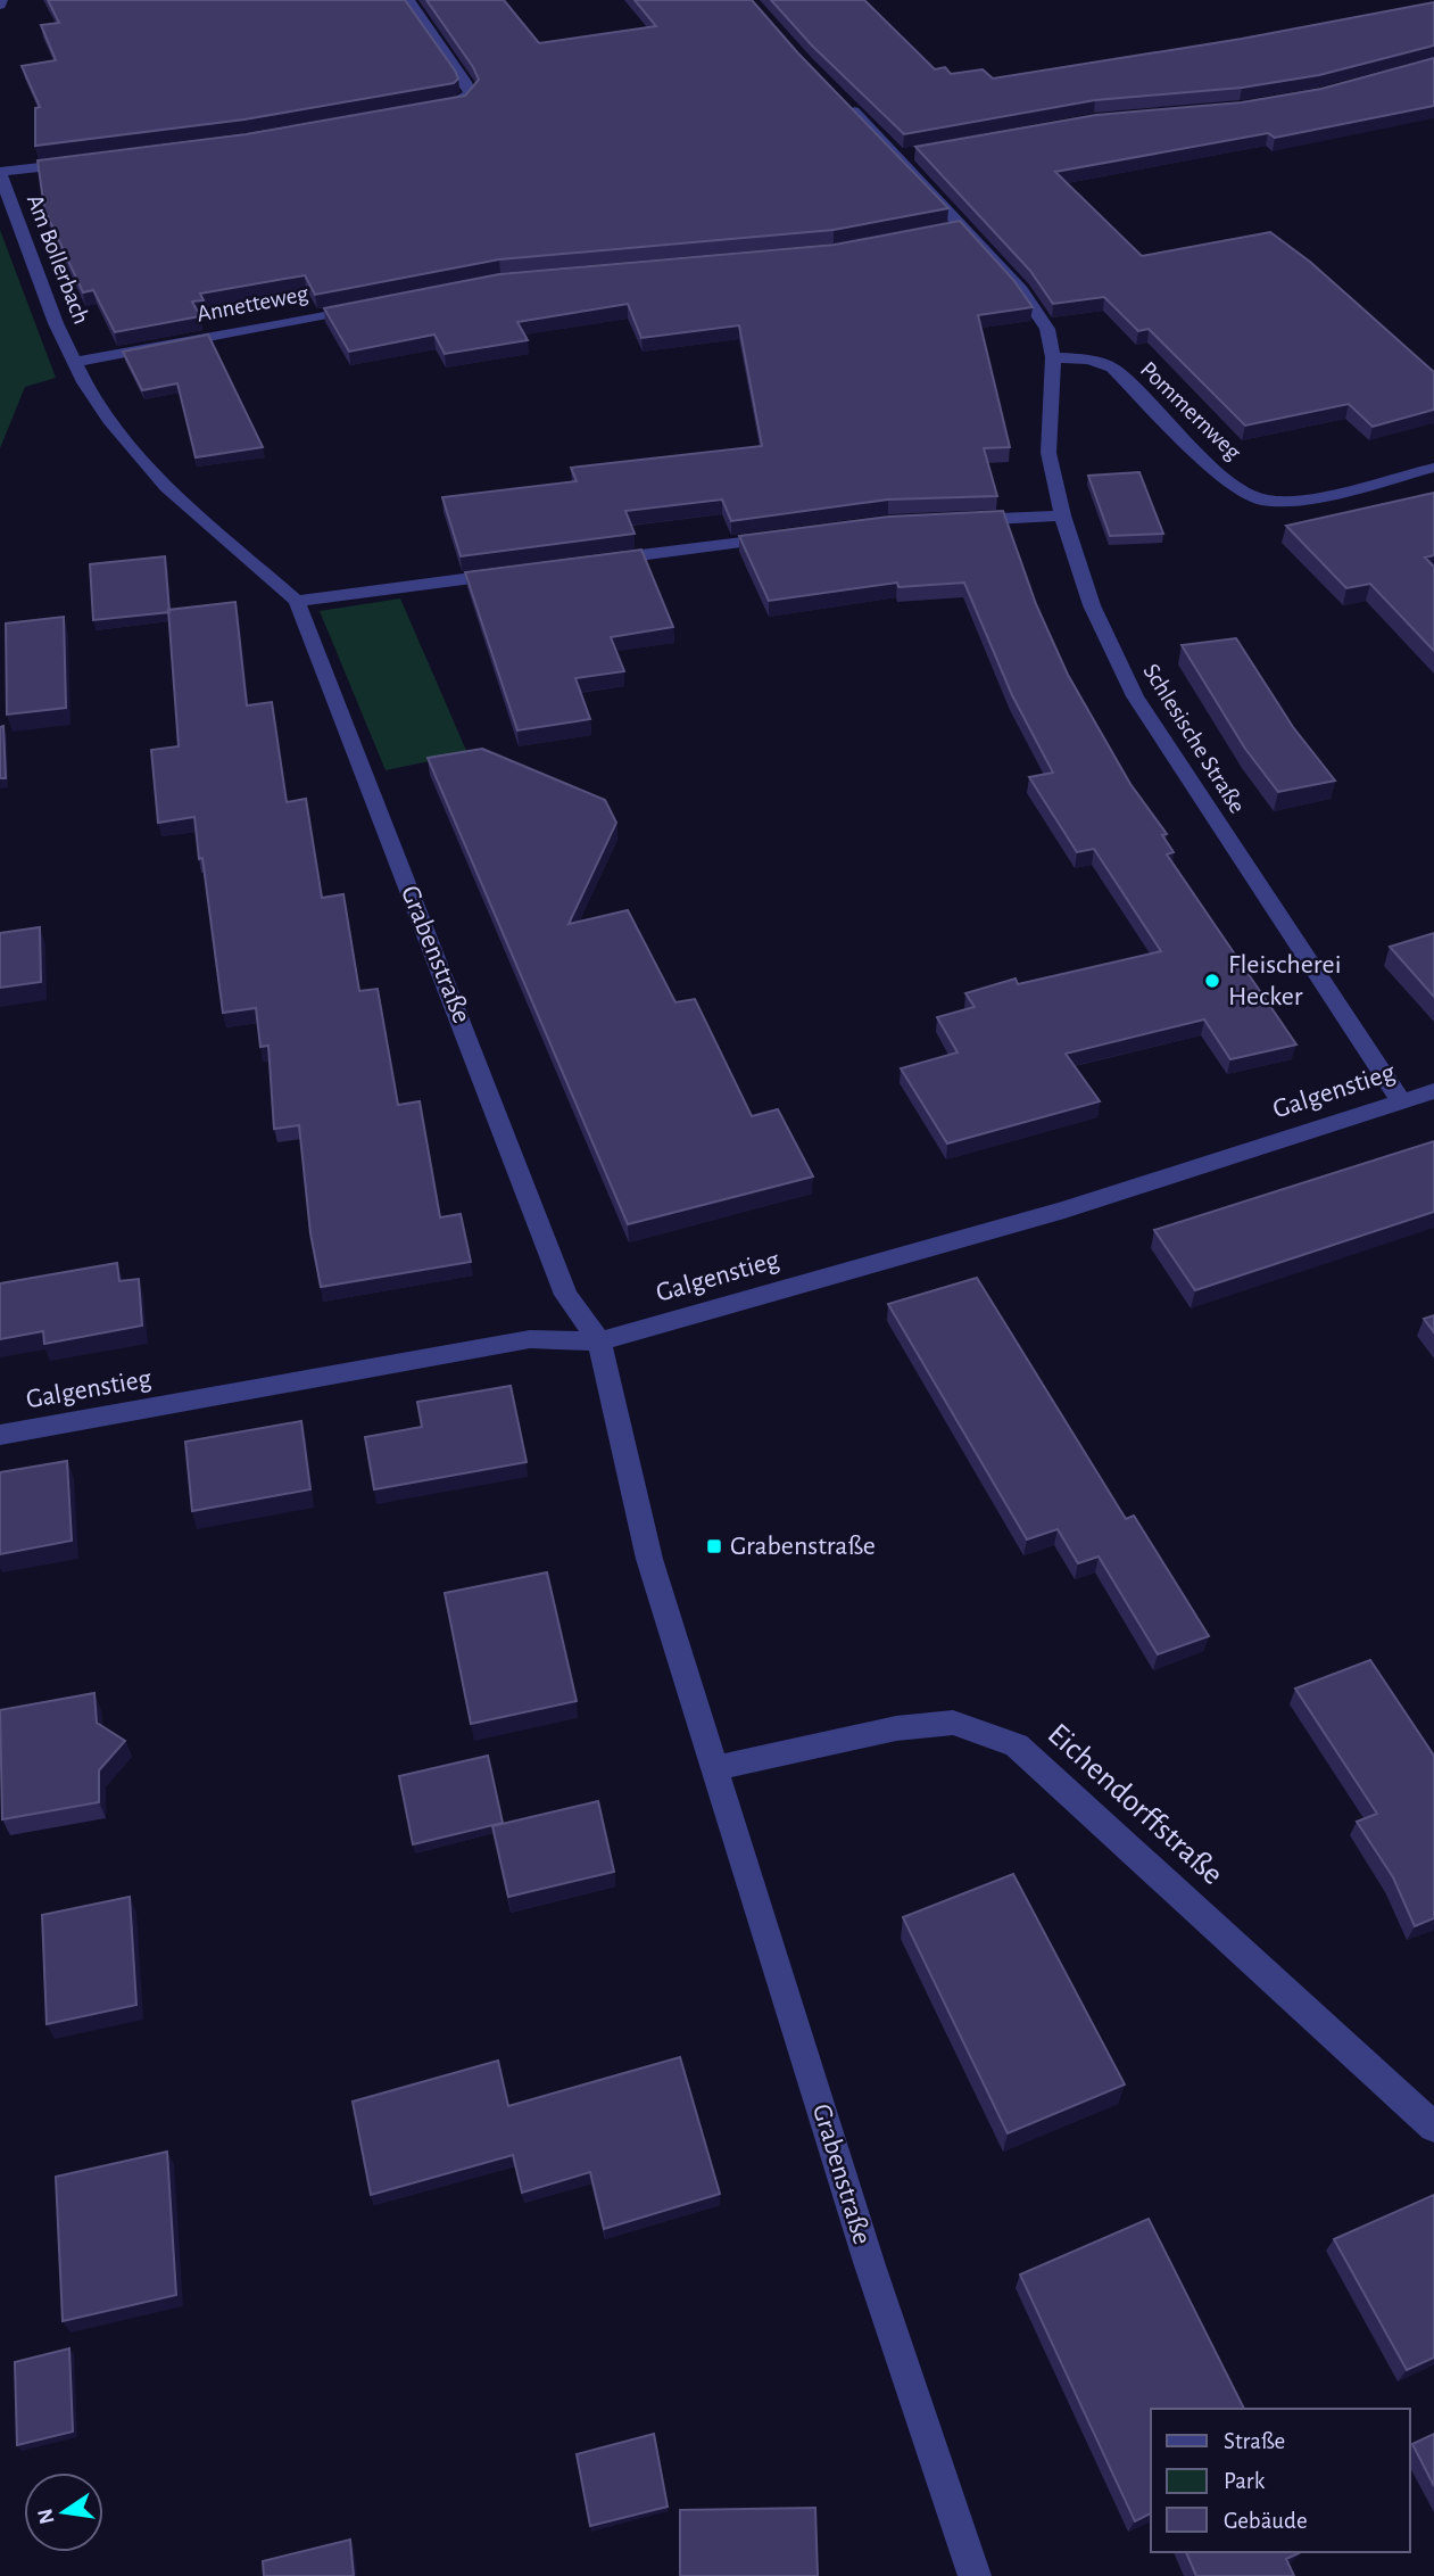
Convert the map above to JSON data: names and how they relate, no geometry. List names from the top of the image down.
{
  "streets": {
    "street": [
      "Am Bollerbach",
      "Annetteweg",
      "Pommernweg",
      "Schlesische Straße",
      "Grabenstraße",
      "Galgenstieg",
      "Eichendorffstraße"
    ]
  },
  "crossings": [
    ["Am Bollerbach", "Annetteweg"],
    ["Am Bollerbach", "Grabenstraße"],
    ["Annetteweg", "Grabenstraße"],
    ["Pommernweg", "Schlesische Straße"],
    ["Schlesische Straße", "Galgenstieg"],
    ["Grabenstraße", "Galgenstieg"],
    ["Grabenstraße", "Eichendorffstraße"]
  ],
  "places": {
    "other": ["Fleischerei Hecker"],
    "transit": ["Grabenstraße"]
  },
  "legend": ["Straße", "Park", "Gebäude"],
  "north": "left"
}
